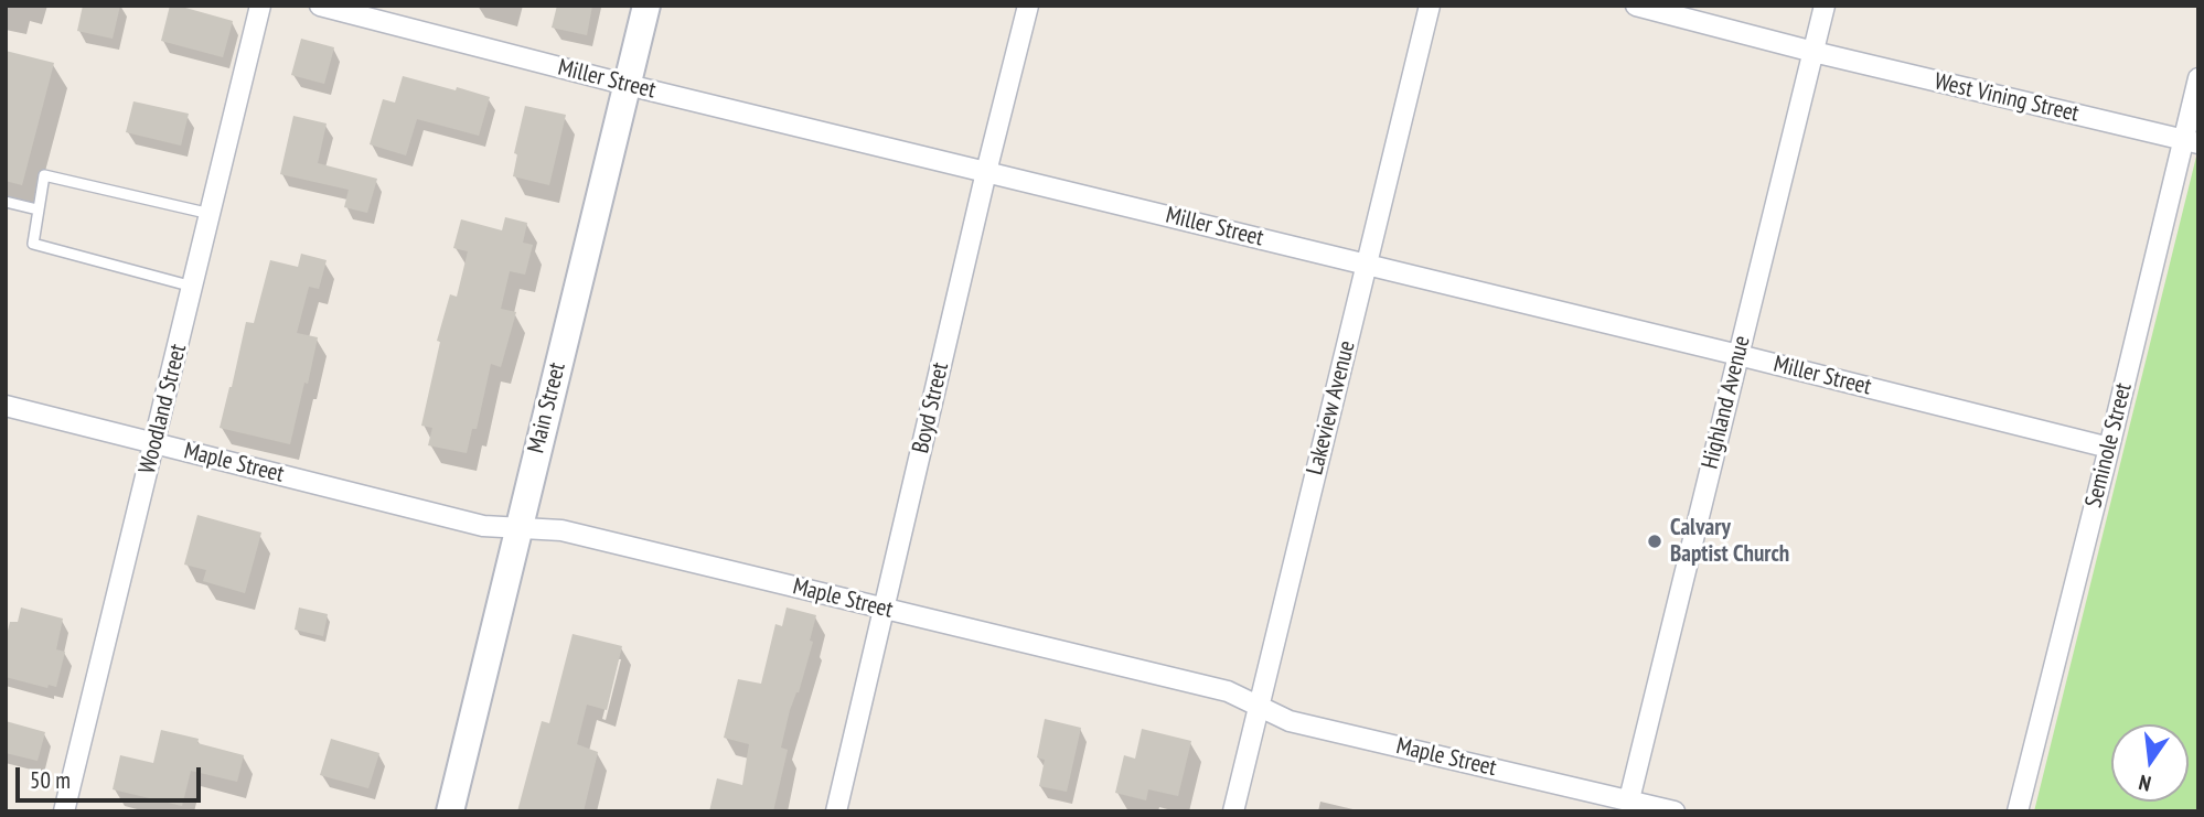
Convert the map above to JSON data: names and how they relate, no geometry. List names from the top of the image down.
{
  "streets": {
    "main road": ["Main Street"],
    "street": [
      "Miller Street",
      "West Vining Street",
      "Highland Avenue",
      "Boyd Street",
      "Lakeview Avenue",
      "Woodland Street",
      "Seminole Street",
      "Maple Street"
    ]
  },
  "crossings": [
    ["Miller Street", "Highland Avenue"],
    ["Miller Street", "Main Street"],
    ["Miller Street", "Boyd Street"],
    ["Miller Street", "Lakeview Avenue"],
    ["Miller Street", "Seminole Street"],
    ["West Vining Street", "Highland Avenue"],
    ["West Vining Street", "Seminole Street"],
    ["Highland Avenue", "Maple Street"],
    ["Main Street", "Maple Street"],
    ["Boyd Street", "Maple Street"],
    ["Lakeview Avenue", "Maple Street"],
    ["Woodland Street", "Maple Street"]
  ],
  "places": ["Calvary Baptist Church"],
  "scale_bar": "50 m",
  "north": "bottom"
}
